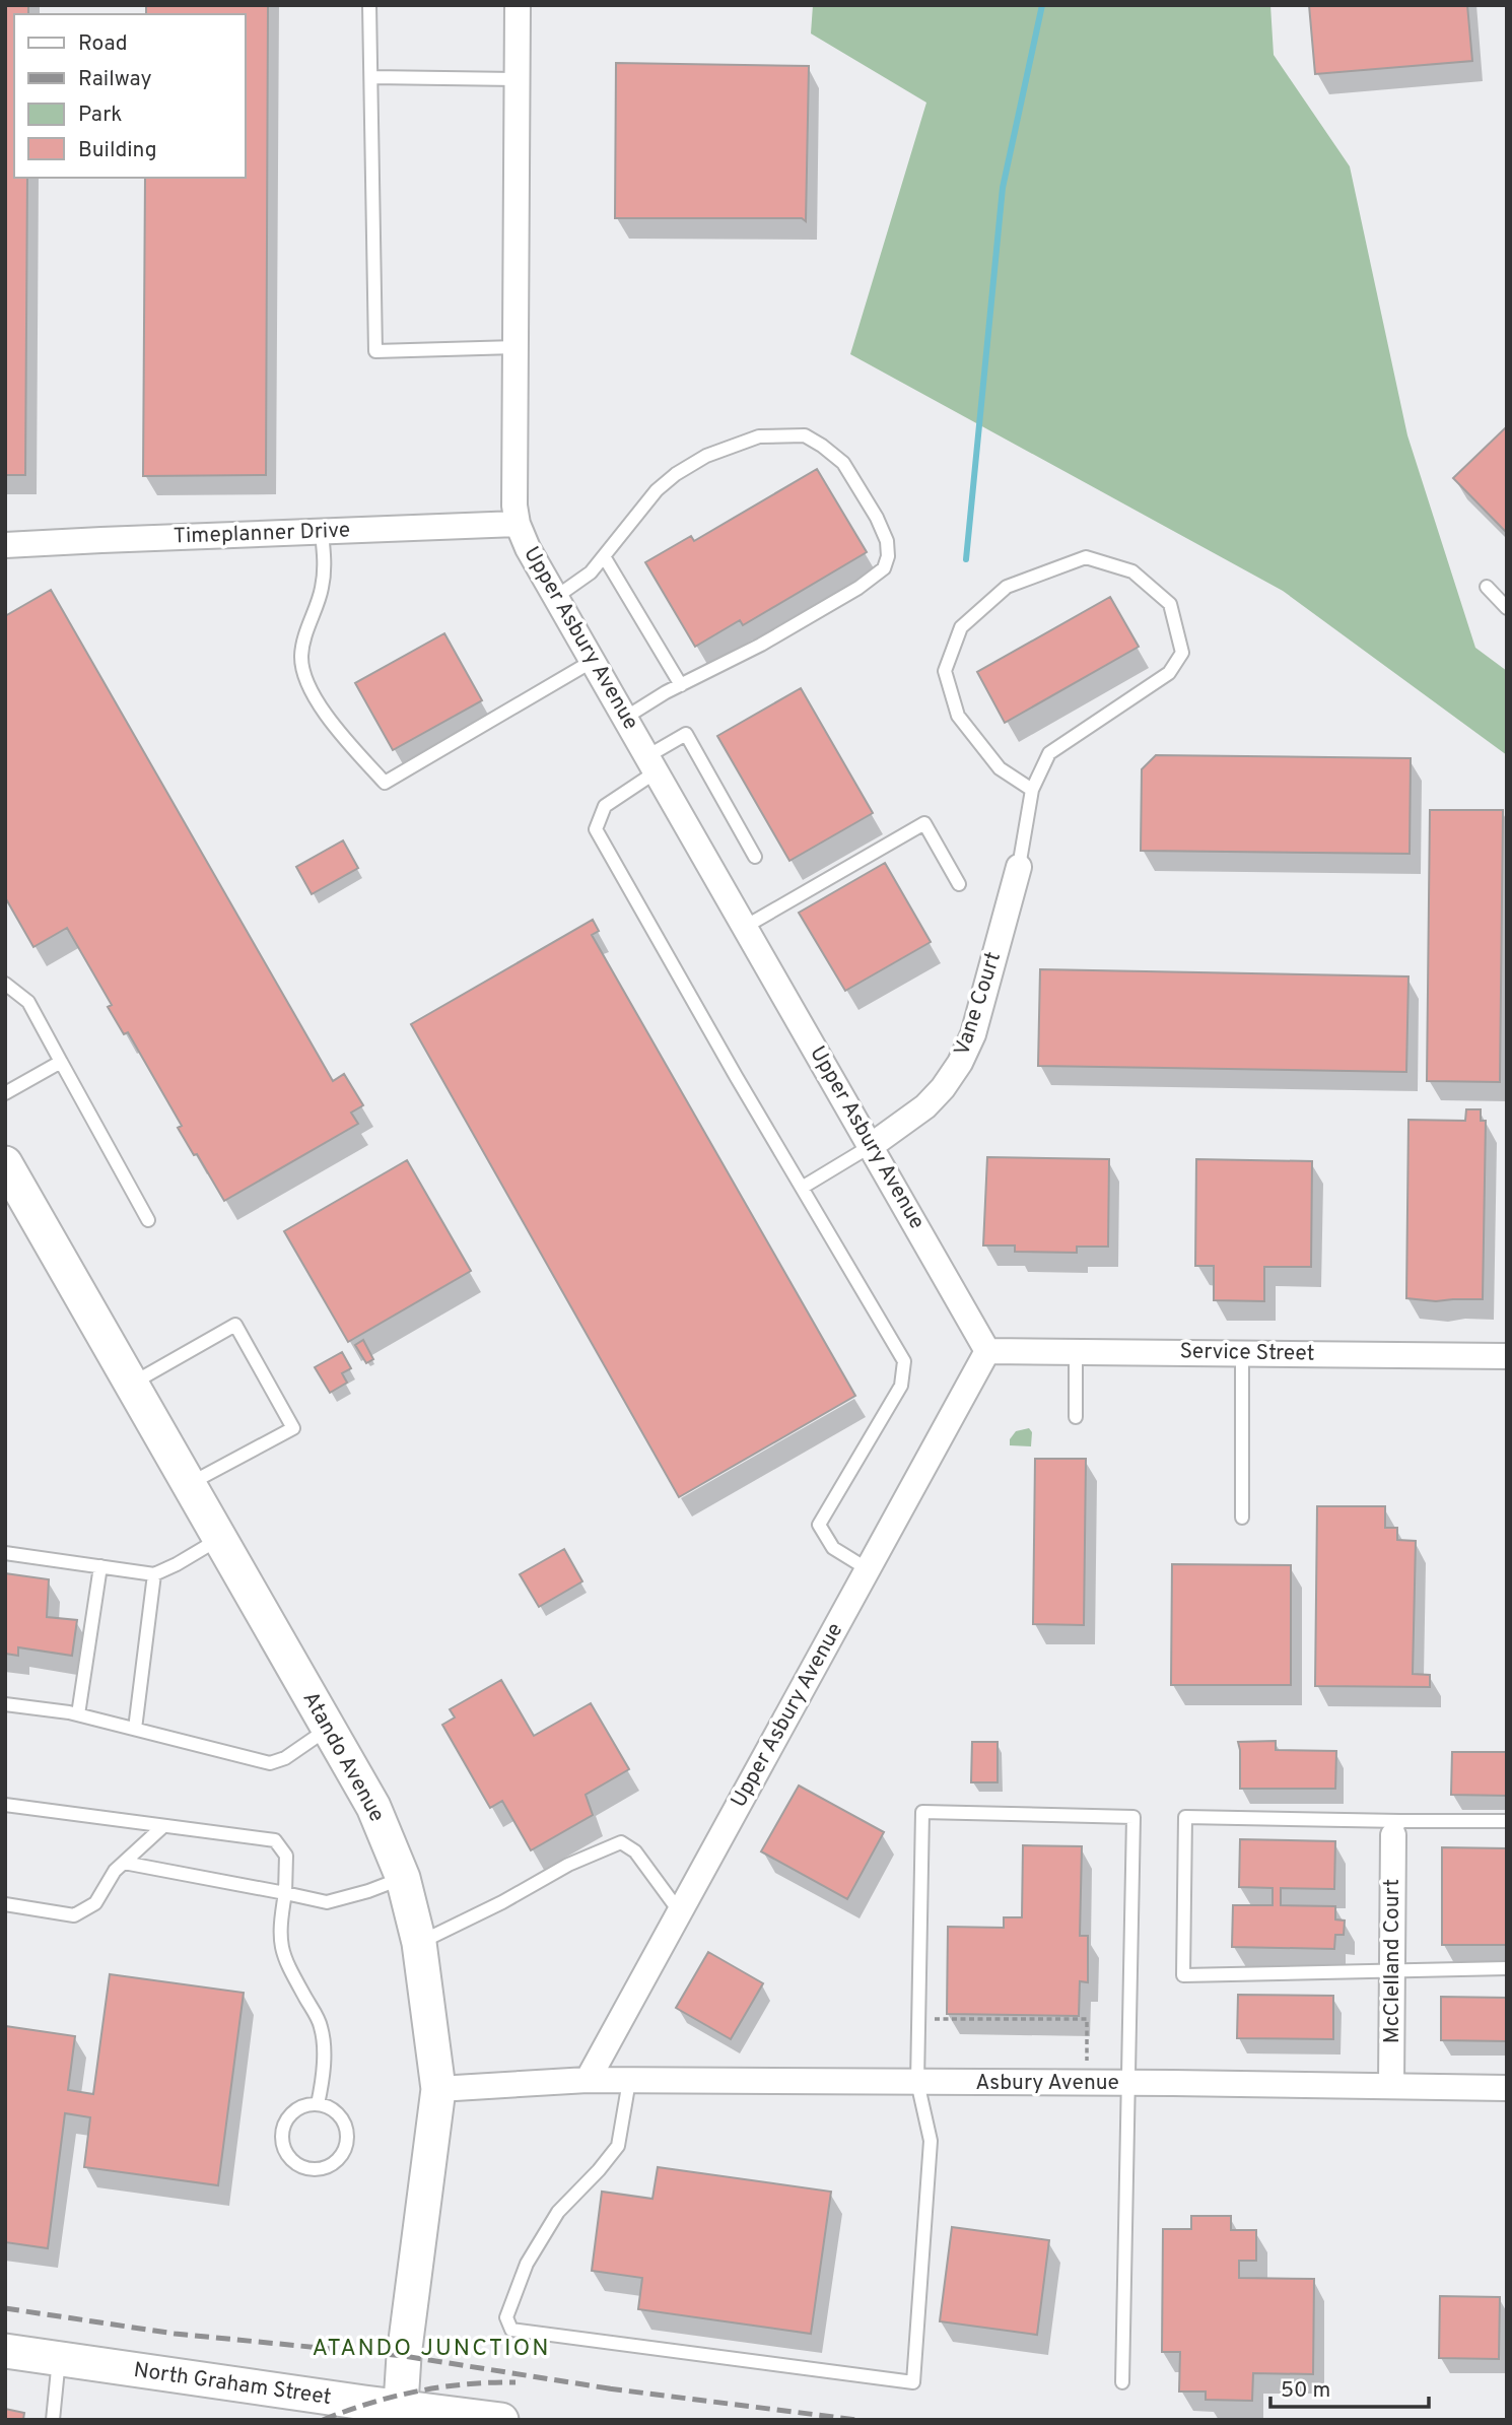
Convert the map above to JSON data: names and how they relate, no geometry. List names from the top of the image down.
{
  "streets": {
    "main road": ["Atando Avenue", "North Graham Street"],
    "street": [
      "Timeplanner Drive",
      "Upper Asbury Avenue",
      "Vane Court",
      "Service Street",
      "McClelland Court",
      "Asbury Avenue"
    ]
  },
  "crossings": [
    ["Timeplanner Drive", "Upper Asbury Avenue"],
    ["Upper Asbury Avenue", "Vane Court"],
    ["Upper Asbury Avenue", "Service Street"],
    ["Upper Asbury Avenue", "Asbury Avenue"],
    ["Atando Avenue", "North Graham Street"],
    ["McClelland Court", "Asbury Avenue"]
  ],
  "districts": ["ATANDO JUNCTION"],
  "legend": [
    "Road",
    "Railway",
    "Park",
    "Building"
  ],
  "scale_bar": "50 m"
}
